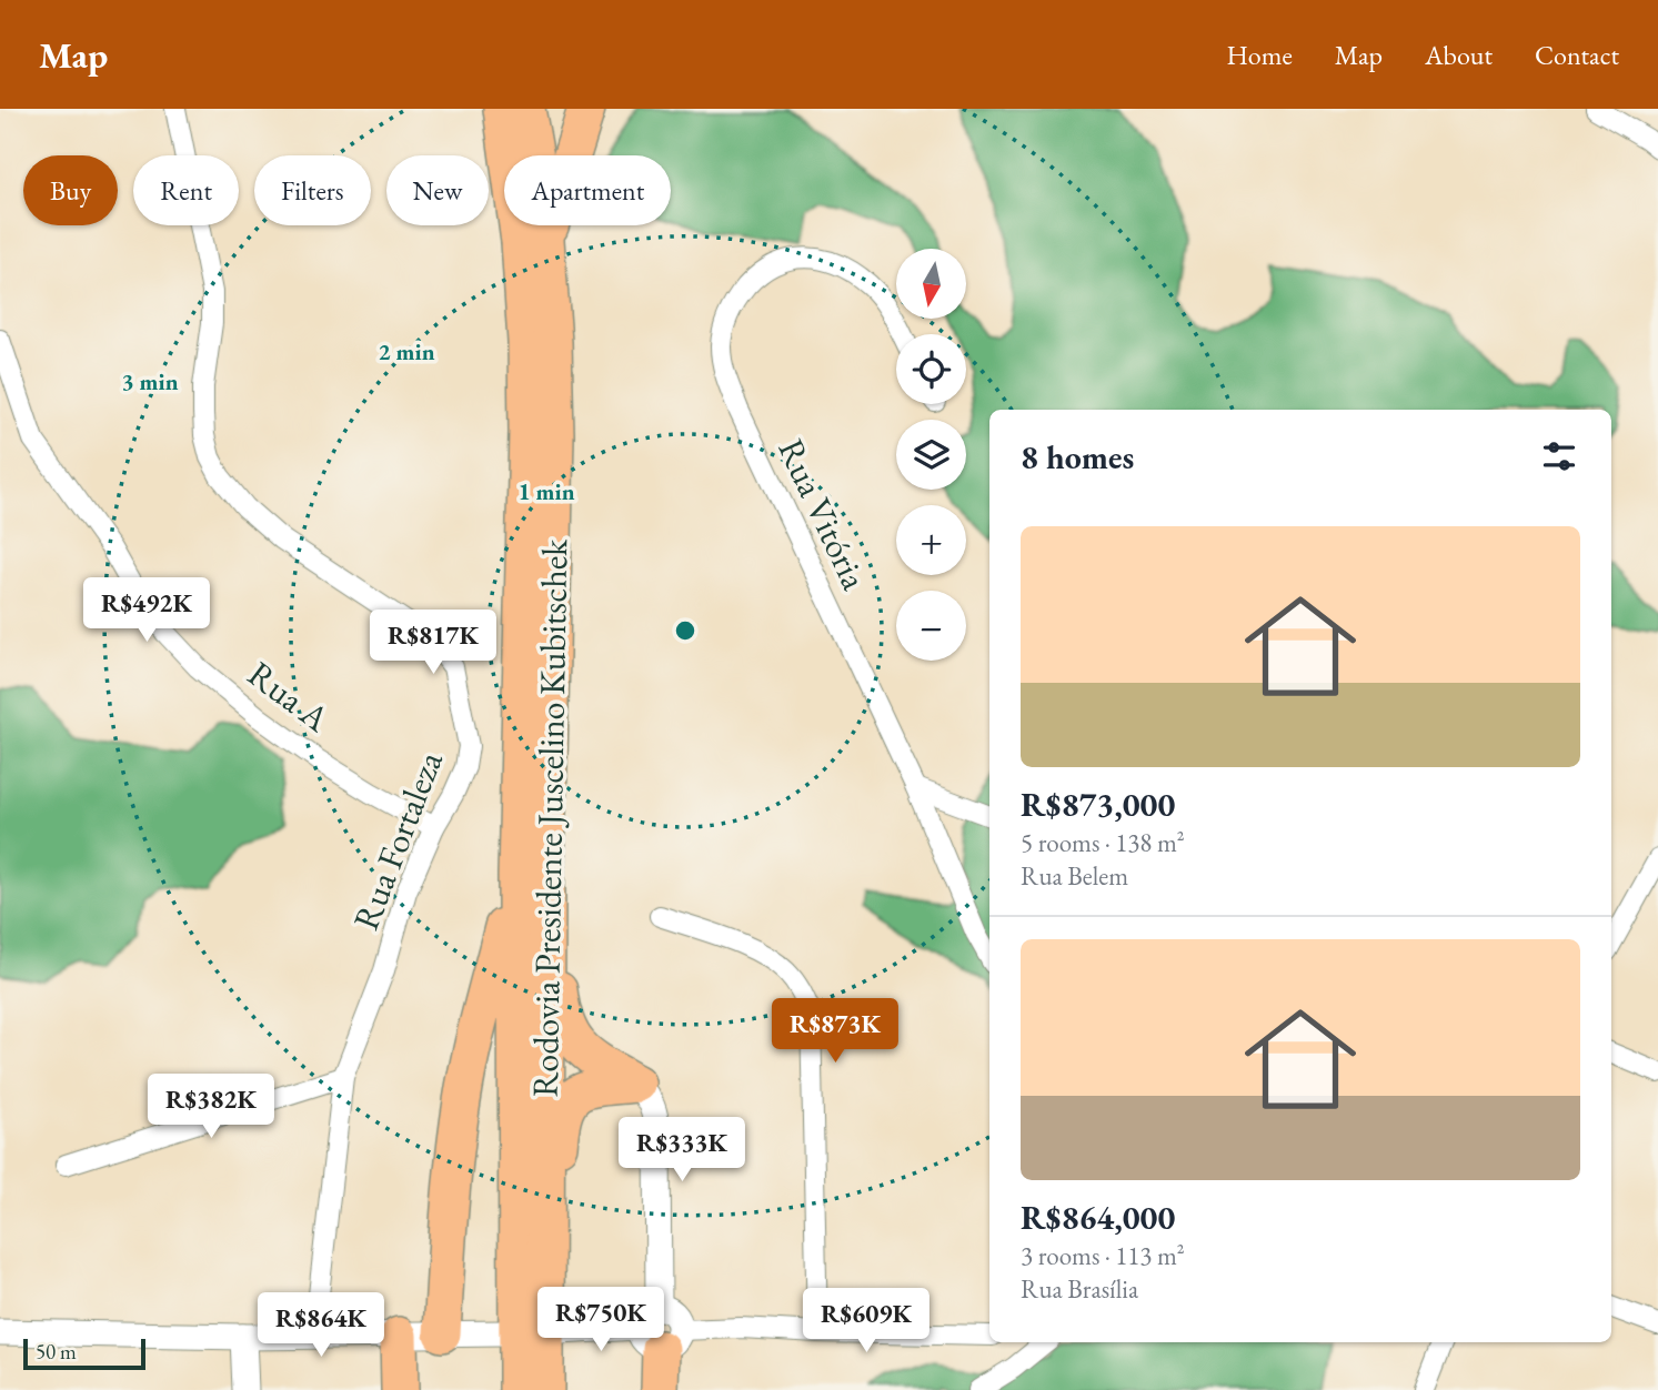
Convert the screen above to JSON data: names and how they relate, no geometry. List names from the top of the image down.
{
  "streets": {
    "highway": ["Rodovia Presidente Juscelino Kubitschek"],
    "street": ["Rua Vitória", "Rua A", "Rua Fortaleza"]
  },
  "crossings": [
    ["Rua A", "Rua Fortaleza"]
  ],
  "scale_bar": "50 m",
  "north": "bottom",
  "page": {
    "header": "Map",
    "nav": [
      "Home",
      "Map",
      "About",
      "Contact"
    ],
    "chip": [
      "Buy",
      "Rent",
      "Filters",
      "New",
      "Apartment"
    ],
    "map_buttons": ["+", "−"],
    "heading": "8 homes",
    "list": [
      {
        "name": "R$873,000",
        "note": "5 rooms · 138 m² · Rua Belem"
      },
      {
        "name": "R$864,000",
        "note": "3 rooms · 113 m² · Rua Brasília"
      }
    ],
    "price": [
      "R$492K",
      "R$817K",
      "R$873K",
      "R$382K",
      "R$333K",
      "R$750K",
      "R$609K",
      "R$864K"
    ],
    "scale": "50 m"
  },
  "rings": ["2 min", "3 min", "1 min"]
}
